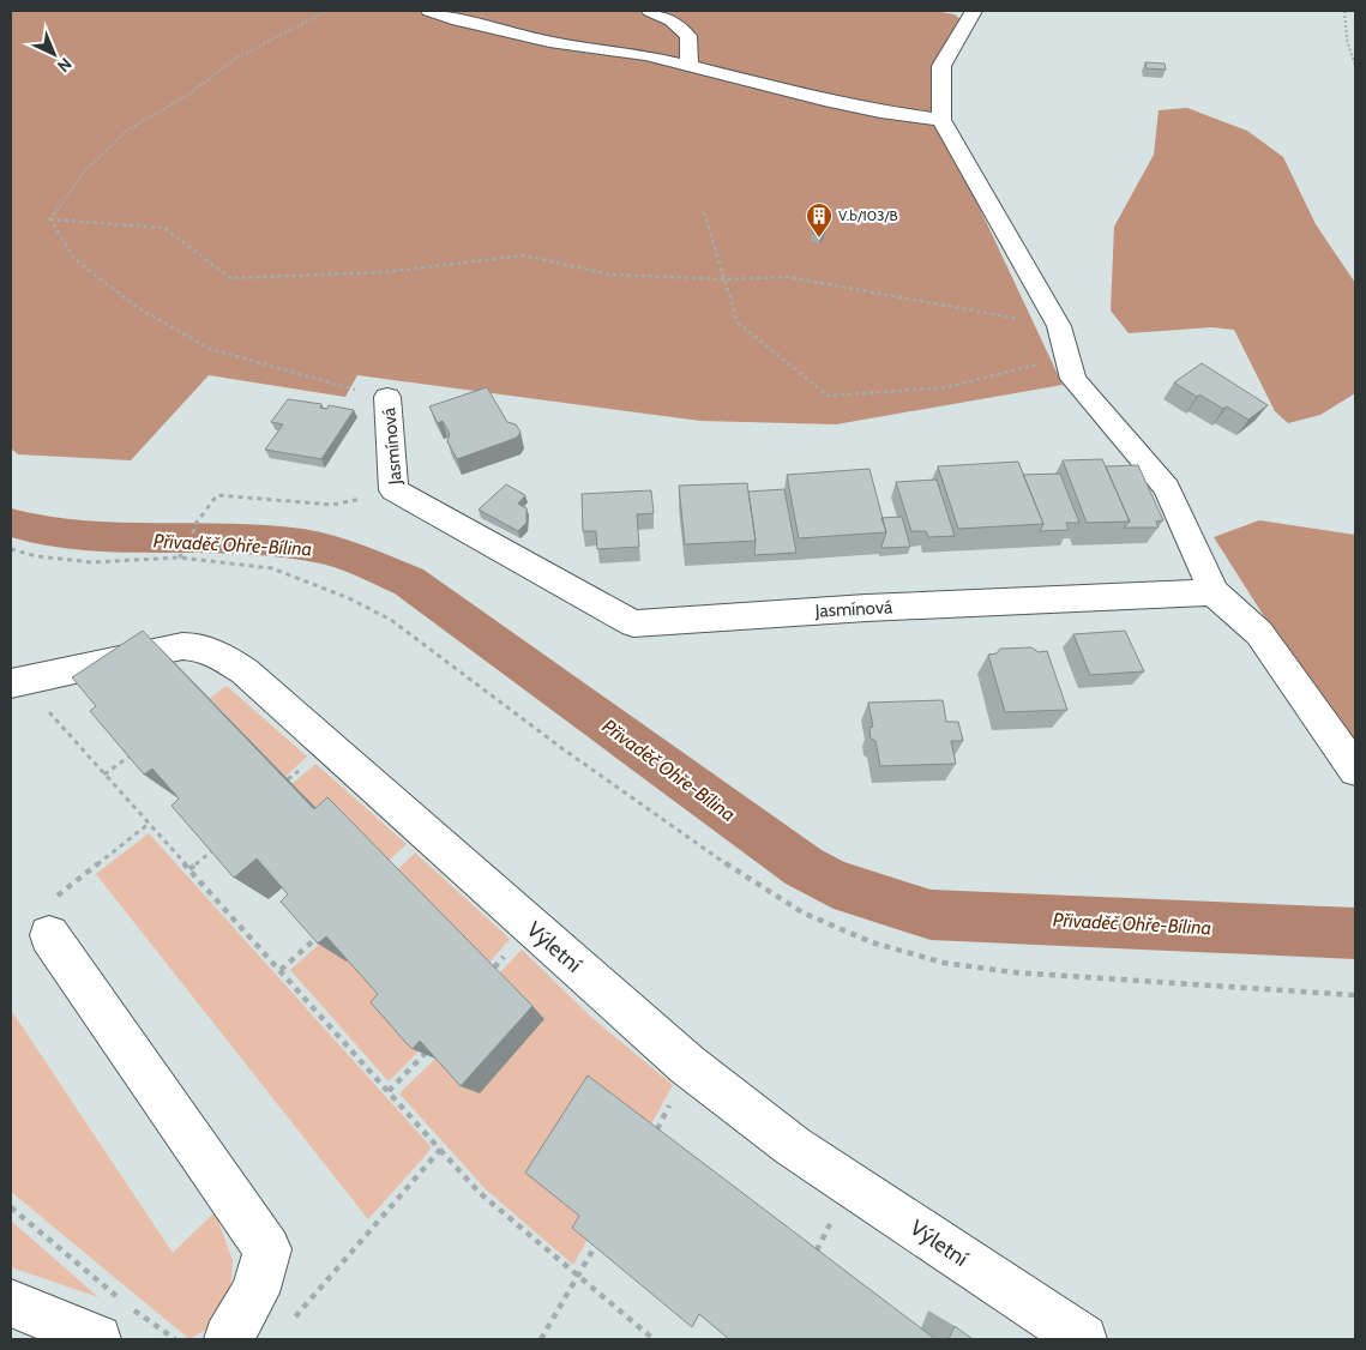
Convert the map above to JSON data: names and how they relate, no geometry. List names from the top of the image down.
{
  "streets": {
    "street": ["Jasmínová", "Výletní"]
  },
  "water": ["Přivaděč Ohře-Bílina"],
  "places": {
    "building": ["V.b/103/B"]
  },
  "north": "bottom right"
}
